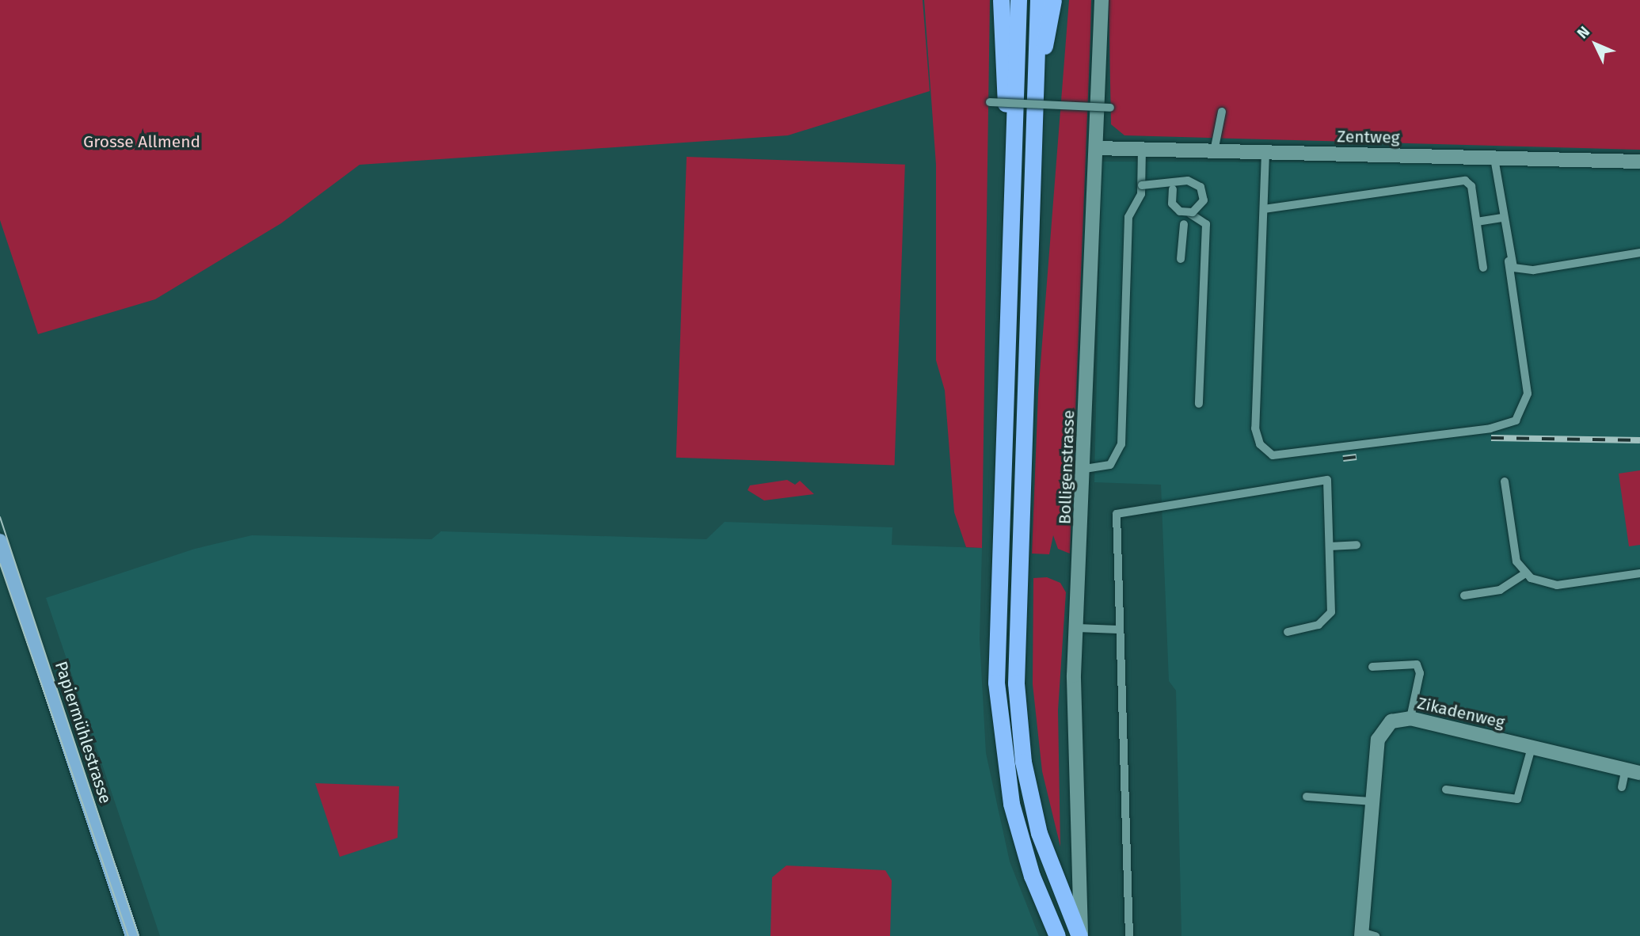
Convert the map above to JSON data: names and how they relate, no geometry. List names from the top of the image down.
{
  "streets": {
    "main road": ["Papiermühlestrasse"],
    "street": ["Zentweg", "Bolligenstrasse", "Zikadenweg"]
  },
  "crossings": [
    ["Zentweg", "Bolligenstrasse"]
  ],
  "parks": ["Grosse Allmend"],
  "north": "top left"
}
